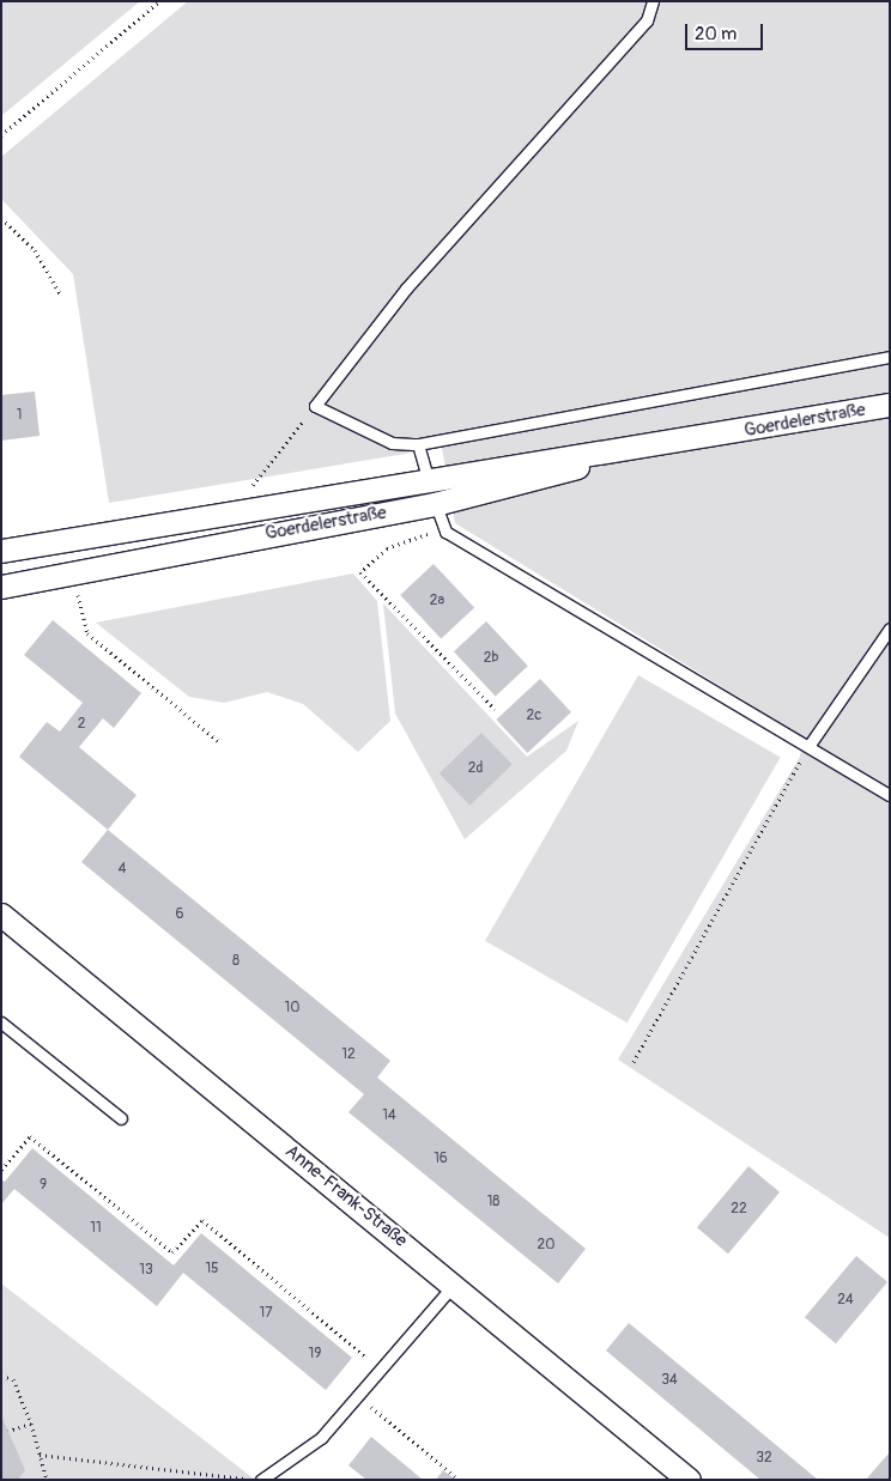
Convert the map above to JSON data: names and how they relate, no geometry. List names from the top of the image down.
{
  "streets": {
    "street": ["Goerdelerstraße", "Anne-Frank-Straße"]
  },
  "house_numbers": [
    "1",
    "2a",
    "2b",
    "2c",
    "2",
    "2d",
    "4",
    "6",
    "8",
    "10",
    "12",
    "14",
    "16",
    "9",
    "18",
    "22",
    "11",
    "20",
    "15",
    "13",
    "24",
    "17",
    "19",
    "34",
    "32"
  ],
  "scale_bar": "20 m"
}
